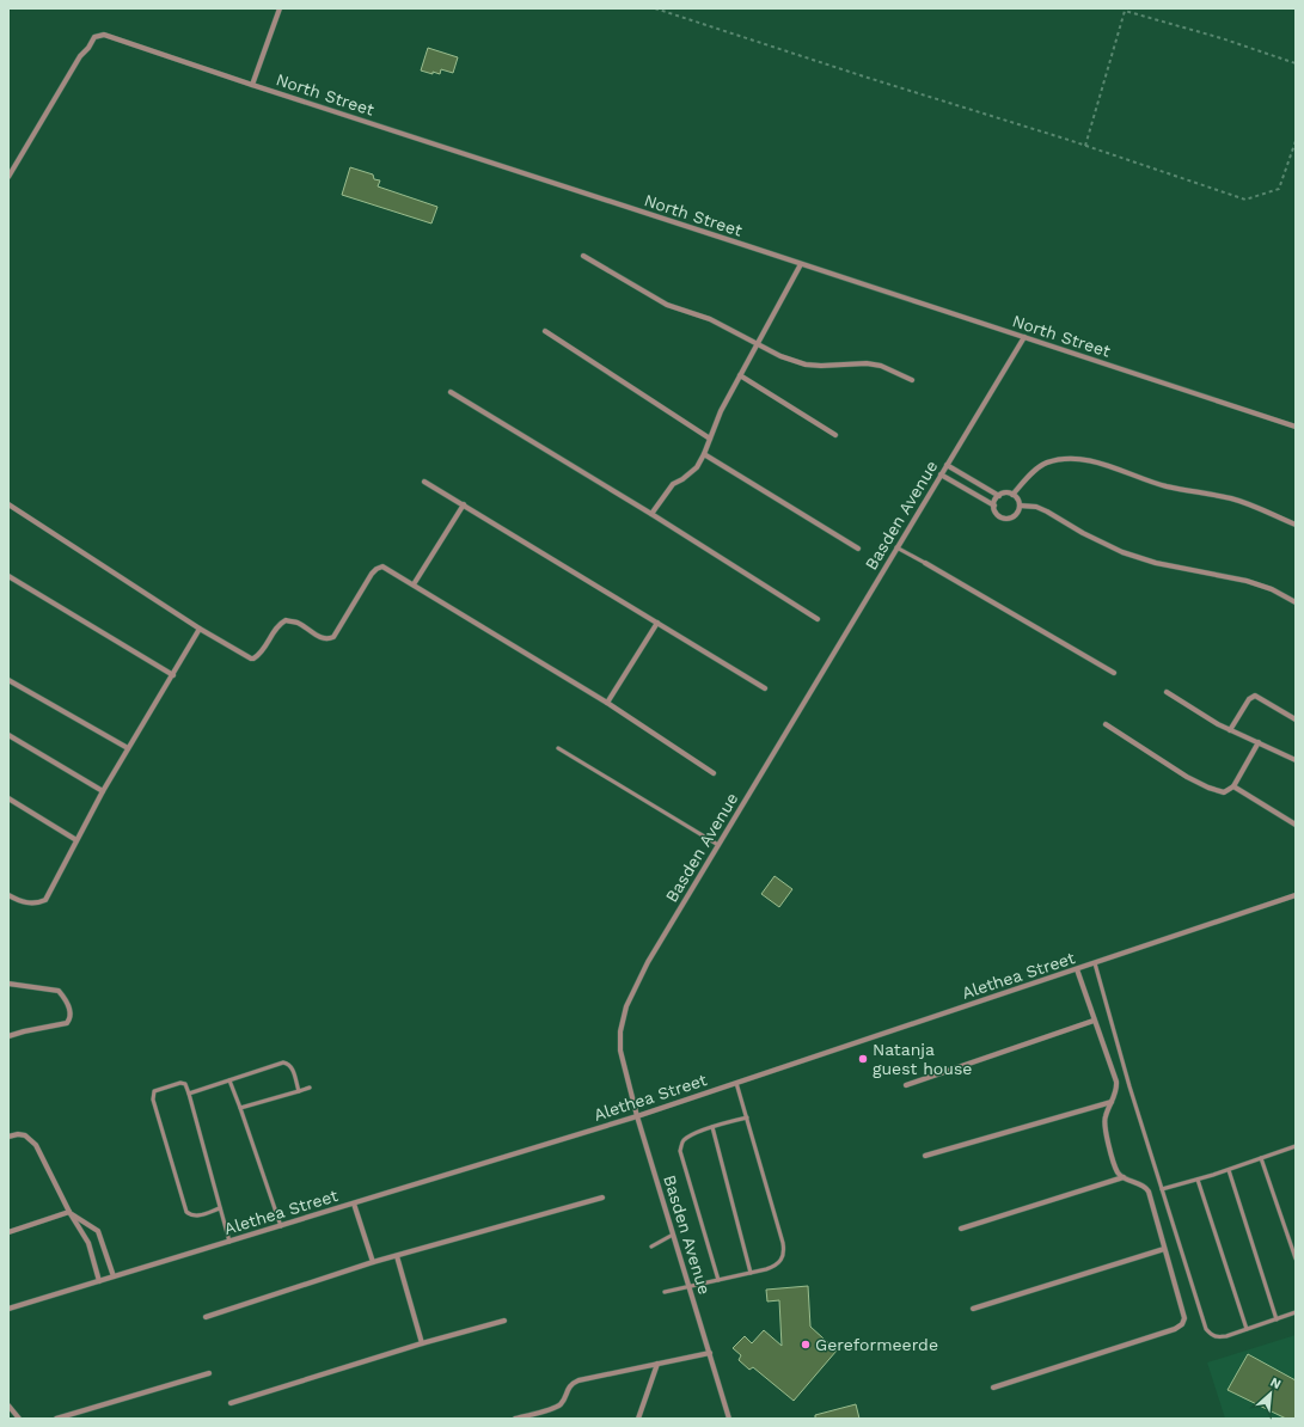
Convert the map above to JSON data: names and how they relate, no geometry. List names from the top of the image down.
{
  "streets": {
    "street": ["North Street", "Basden Avenue", "Alethea Street"]
  },
  "crossings": [
    ["North Street", "Basden Avenue"],
    ["Basden Avenue", "Alethea Street"]
  ],
  "places": ["Natanja guest house", "Gereformeerde"],
  "north": "top right"
}
